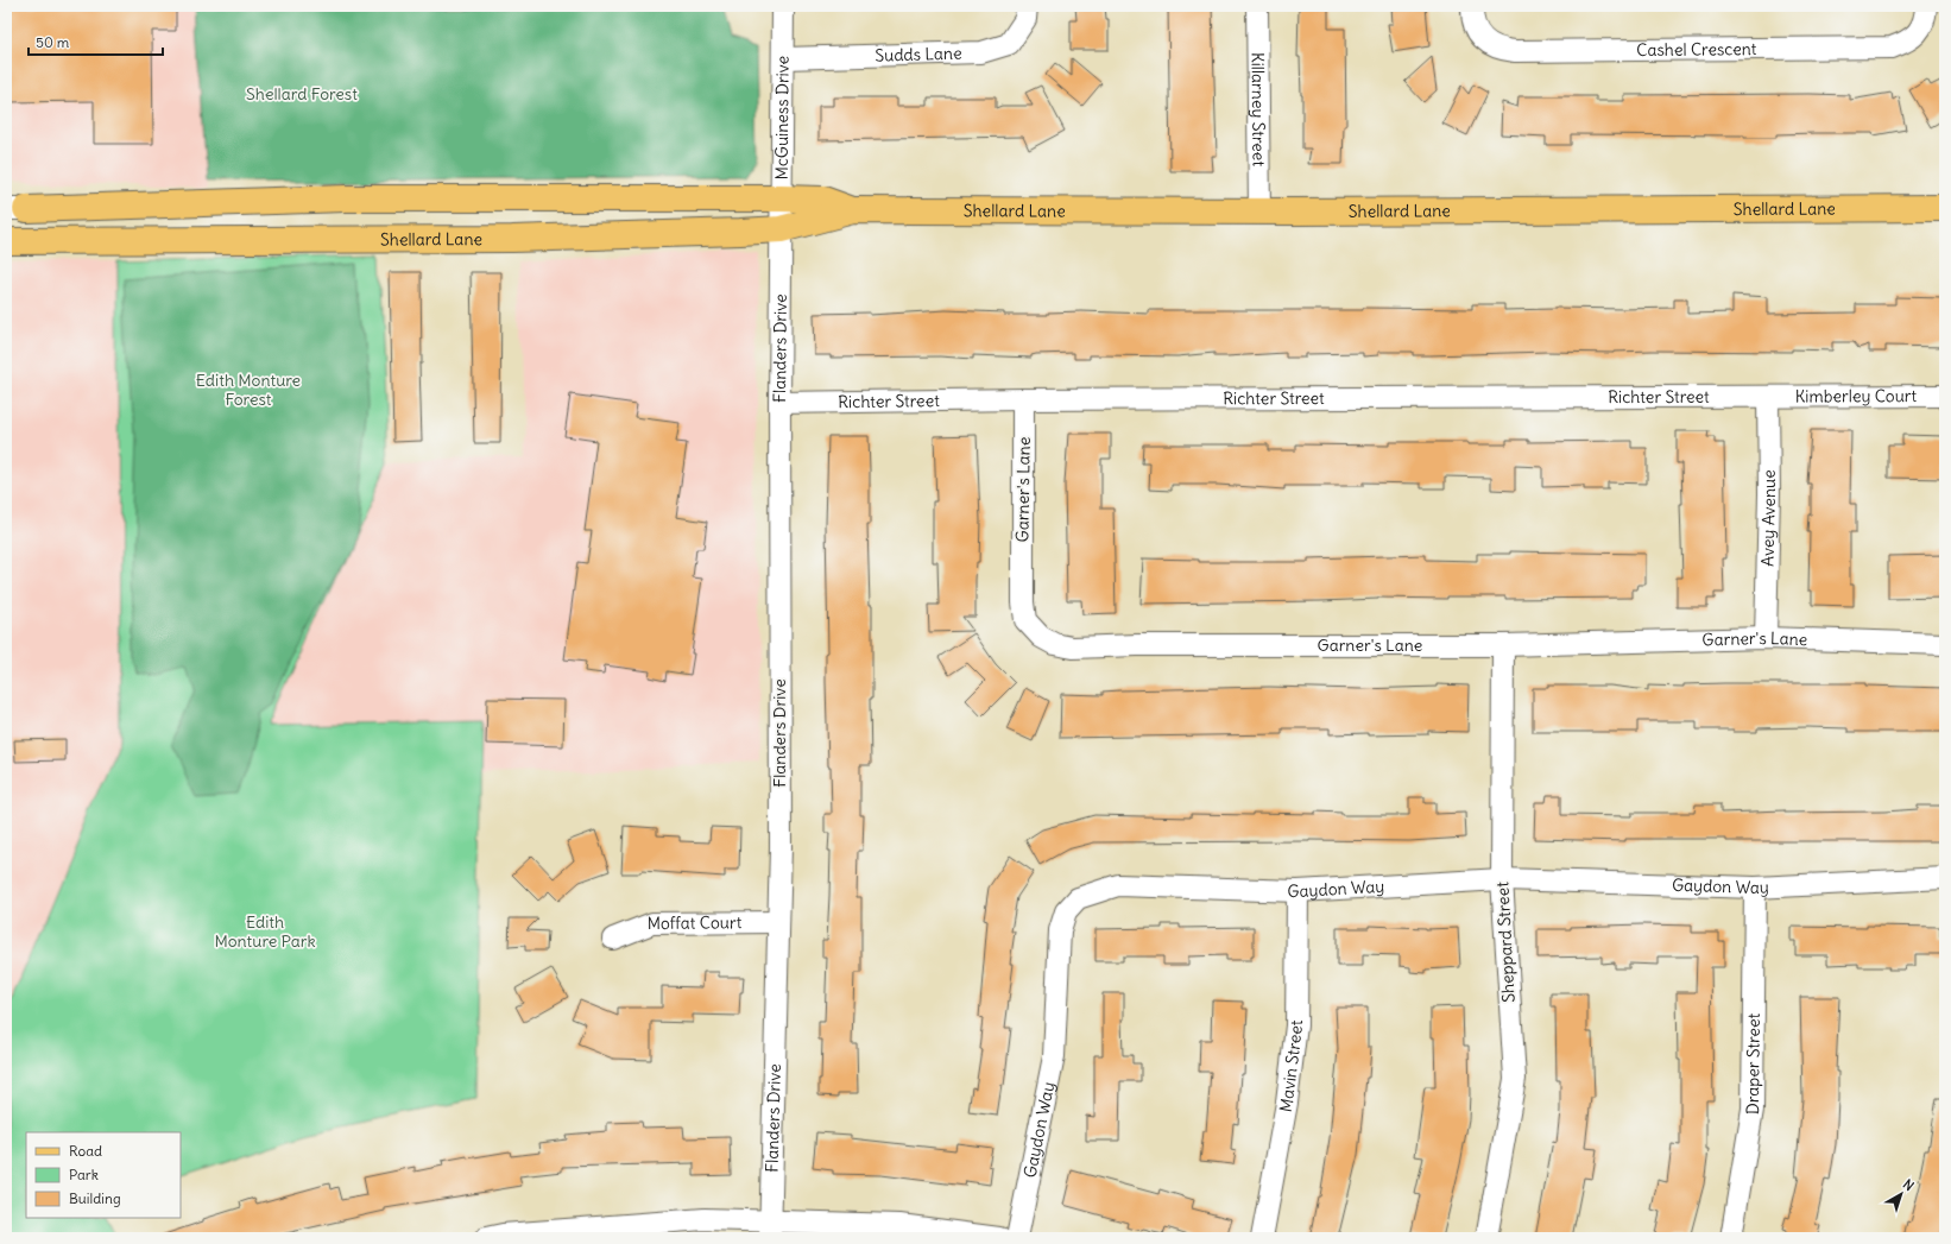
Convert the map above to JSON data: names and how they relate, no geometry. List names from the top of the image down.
{
  "streets": {
    "main road": ["Shellard Lane"],
    "street": [
      "Cashel Crescent",
      "Sudds Lane",
      "Killarney Street",
      "McGuiness Drive",
      "Flanders Drive",
      "Kimberley Court",
      "Richter Street",
      "Garner's Lane",
      "Avey Avenue",
      "Gaydon Way",
      "Moffat Court",
      "Sheppard Street",
      "Draper Street",
      "Mavin Street"
    ]
  },
  "crossings": [
    ["Sudds Lane", "McGuiness Drive"],
    ["Killarney Street", "Shellard Lane"],
    ["McGuiness Drive", "Shellard Lane"],
    ["McGuiness Drive", "Flanders Drive"],
    ["Shellard Lane", "Flanders Drive"],
    ["Flanders Drive", "Richter Street"],
    ["Flanders Drive", "Moffat Court"],
    ["Kimberley Court", "Richter Street"],
    ["Kimberley Court", "Avey Avenue"],
    ["Richter Street", "Garner's Lane"],
    ["Richter Street", "Avey Avenue"],
    ["Garner's Lane", "Avey Avenue"],
    ["Garner's Lane", "Sheppard Street"],
    ["Gaydon Way", "Sheppard Street"],
    ["Gaydon Way", "Draper Street"],
    ["Gaydon Way", "Mavin Street"]
  ],
  "parks": ["Shellard Forest", "Edith Monture Forest", "Edith Monture Park"],
  "legend": ["Road", "Park", "Building"],
  "scale_bar": "50 m",
  "north": "top right"
}
